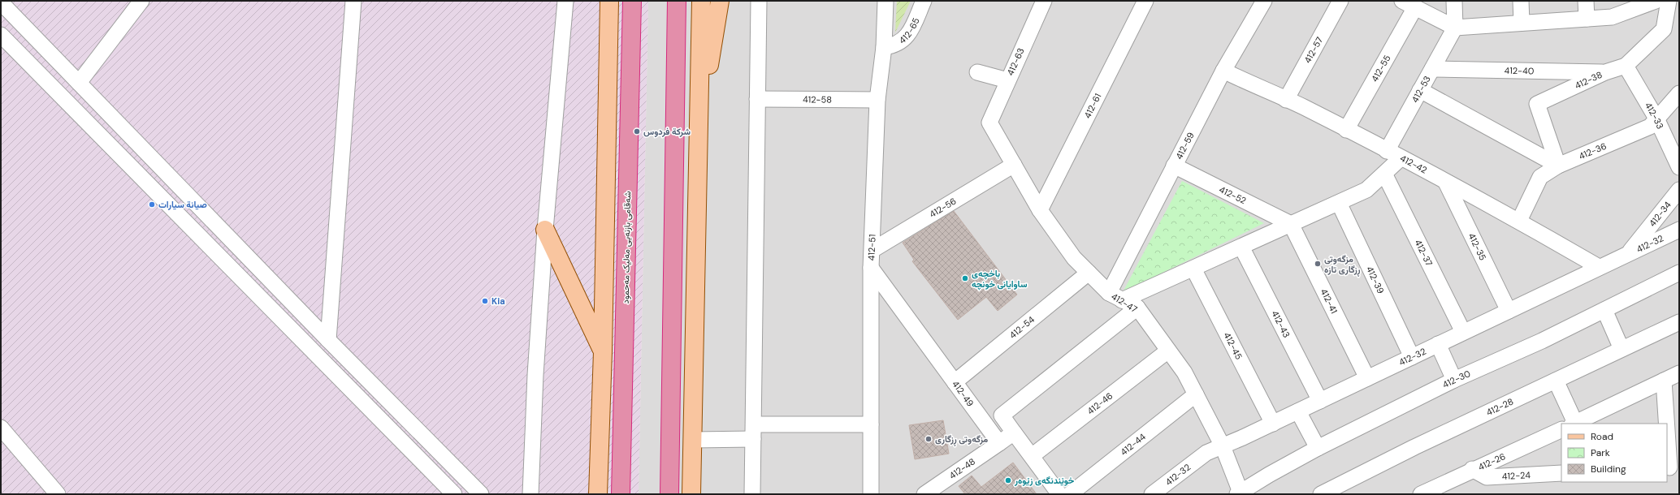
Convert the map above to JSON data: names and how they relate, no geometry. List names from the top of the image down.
{
  "streets": {
    "highway": ["شەقامی بازنەیی مەلیک مەحمود"],
    "street": [
      "412-65",
      "412-57",
      "412-63",
      "412-55",
      "412-40",
      "412-38",
      "412-53",
      "412-58",
      "412-61",
      "412-33",
      "412-59",
      "412-36",
      "412-42",
      "412-52",
      "412-56",
      "412-34",
      "412-32",
      "412-35",
      "412-51",
      "412-37",
      "412-39",
      "412-41",
      "412-47",
      "412-43",
      "412-54",
      "412-45",
      "412-30",
      "412-49",
      "412-46",
      "412-28",
      "412-44",
      "412-26",
      "412-48",
      "412-24"
    ]
  },
  "crossings": [
    ["412-65", "412-51"],
    ["412-57", "412-42"],
    ["412-63", "412-47"],
    ["412-55", "412-42"],
    ["412-40", "412-38"],
    ["412-40", "412-53"],
    ["412-38", "412-33"],
    ["412-38", "412-36"],
    ["412-53", "412-42"],
    ["412-58", "412-51"],
    ["412-61", "412-47"],
    ["412-33", "412-36"],
    ["412-59", "412-42"],
    ["412-59", "412-52"],
    ["412-59", "412-47"],
    ["412-36", "412-42"],
    ["412-42", "412-32"],
    ["412-42", "412-35"],
    ["412-52", "412-41"],
    ["412-56", "412-51"],
    ["412-56", "412-47"],
    ["412-34", "412-32"],
    ["412-32", "412-35"],
    ["412-32", "412-37"],
    ["412-32", "412-39"],
    ["412-32", "412-41"],
    ["412-32", "412-47"],
    ["412-32", "412-43"],
    ["412-32", "412-45"],
    ["412-51", "412-49"],
    ["412-47", "412-54"],
    ["412-47", "412-30"],
    ["412-47", "412-46"],
    ["412-47", "412-44"],
    ["412-54", "412-49"],
    ["412-49", "412-48"],
    ["412-26", "412-24"]
  ],
  "places": [
    "شركة فردوس",
    "صيانة سيارات",
    "مزگەوتی ڕزگاری تازە",
    "باخچەی ساوایانی خونچە",
    "Kia",
    "مزگەوتی ڕزگاری",
    "خوێندنگەی زێوەر"
  ],
  "legend": ["Road", "Park", "Building"]
}
